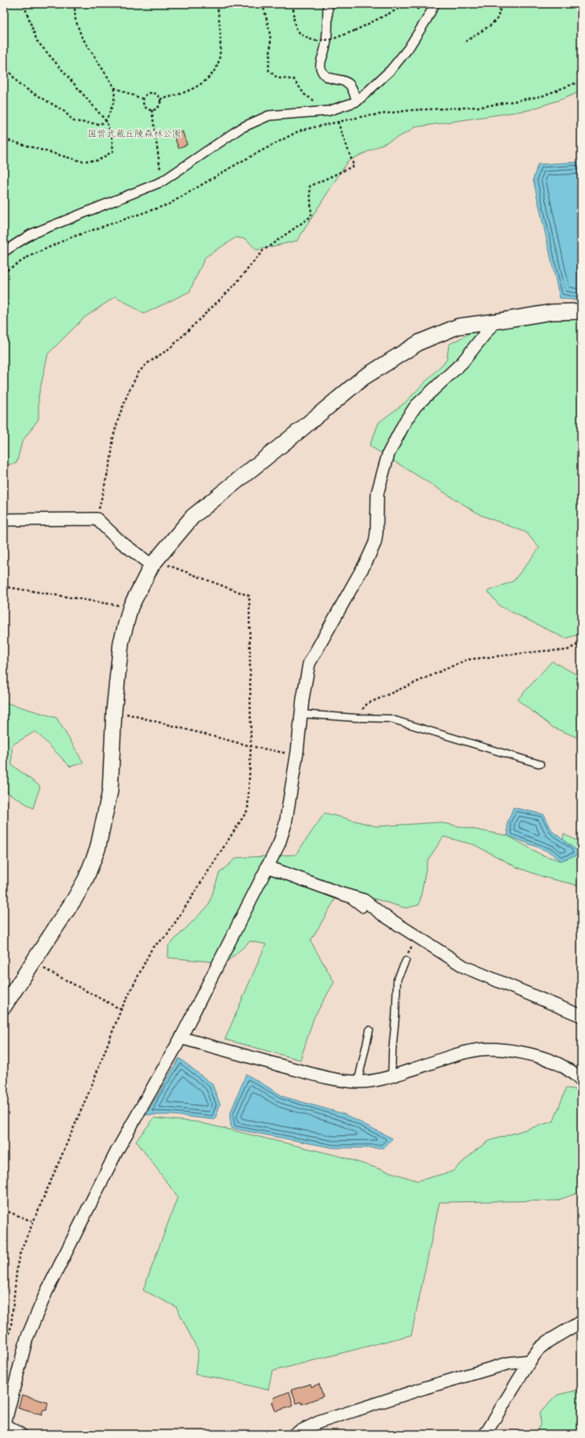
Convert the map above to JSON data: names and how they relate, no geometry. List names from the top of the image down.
{
  "parks": ["国営武蔵丘陵森林公園"]
}
